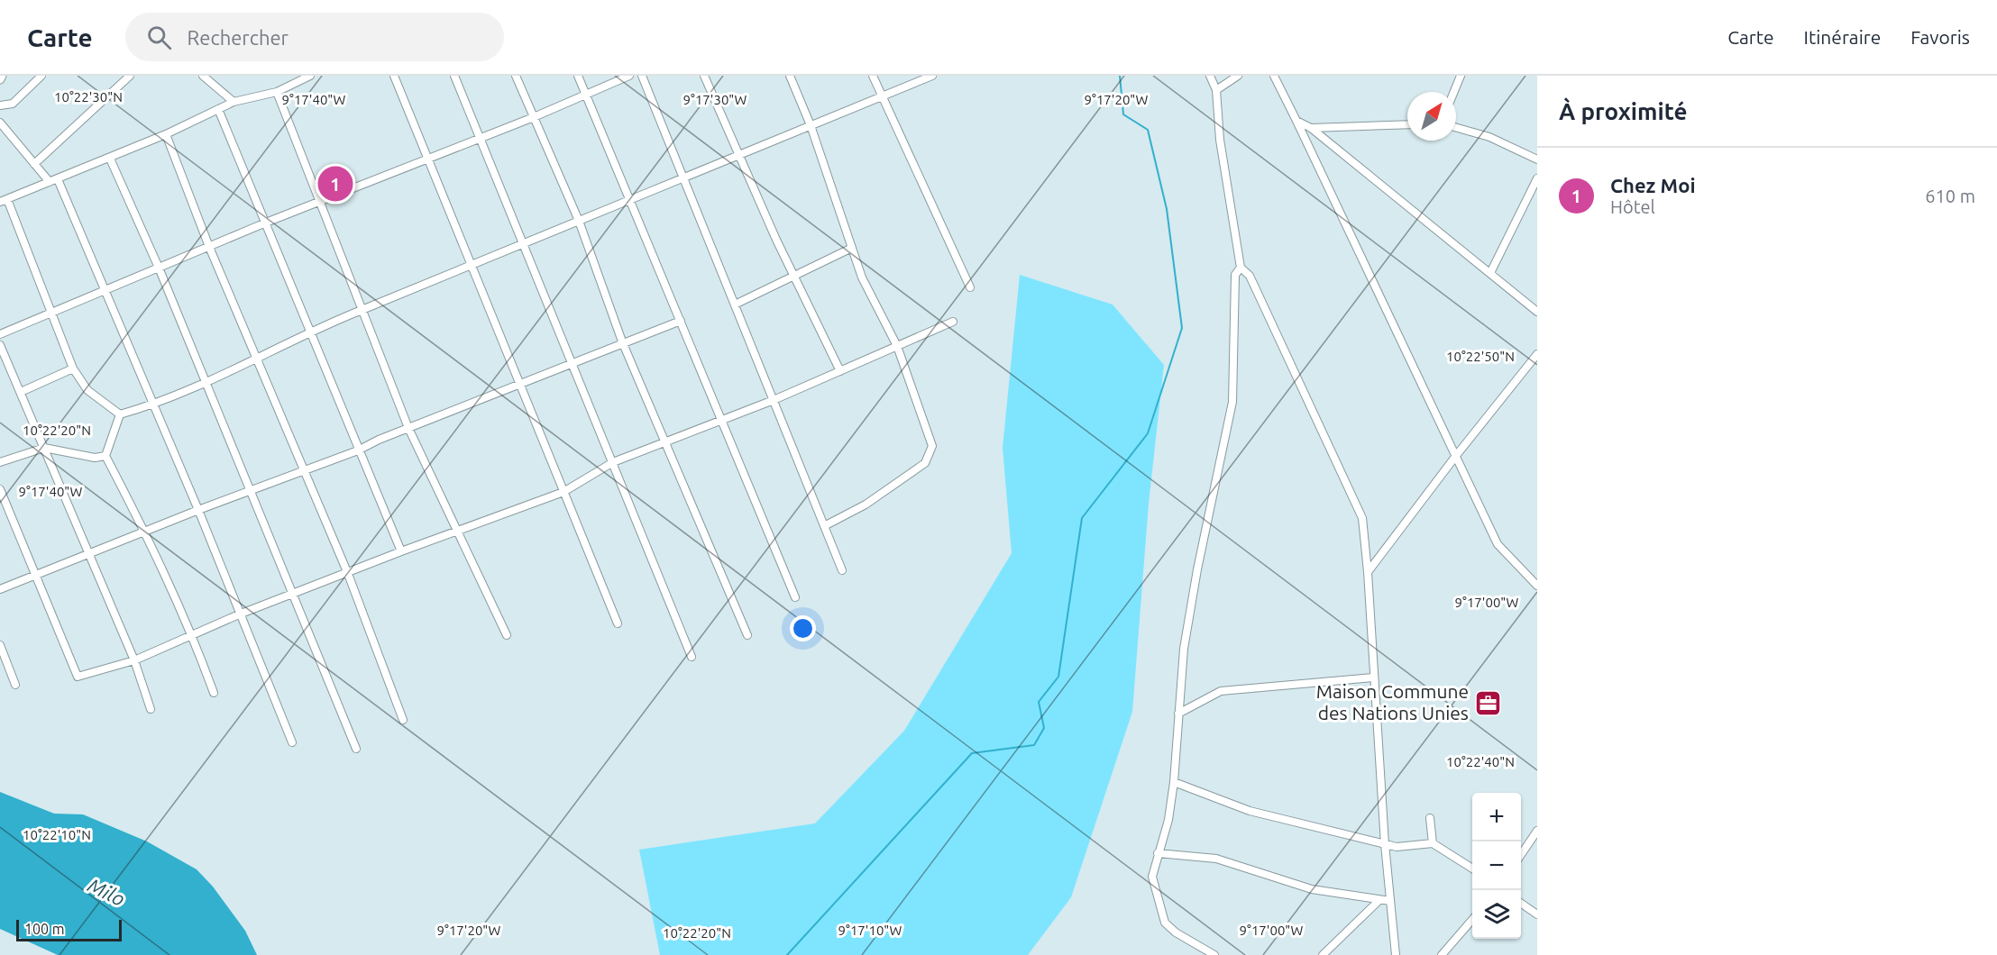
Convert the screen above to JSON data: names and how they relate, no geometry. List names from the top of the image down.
{
  "water": ["Milo"],
  "places": {
    "office": ["Maison Commune des Nations Unies"]
  },
  "scale_bar": "100 m",
  "north": "top right",
  "page": {
    "header": "Carte",
    "search": "Rechercher",
    "nav": ["Carte", "Itinéraire", "Favoris"],
    "heading": "À proximité",
    "list": [
      {
        "mark": "1",
        "name": "Chez Moi",
        "note": "Hôtel",
        "value": "610 m"
      }
    ],
    "pins": "1",
    "map_buttons": ["+", "−"],
    "scale": "100 m"
  },
  "coordinates": [
    "10°22'30\"N",
    "9°17'40\"W",
    "9°17'30\"W",
    "9°17'20\"W",
    "10°22'50\"N",
    "10°22'20\"N",
    "9°17'00\"W",
    "10°22'40\"N",
    "10°22'10\"N",
    "9°17'10\"W"
  ]
}
